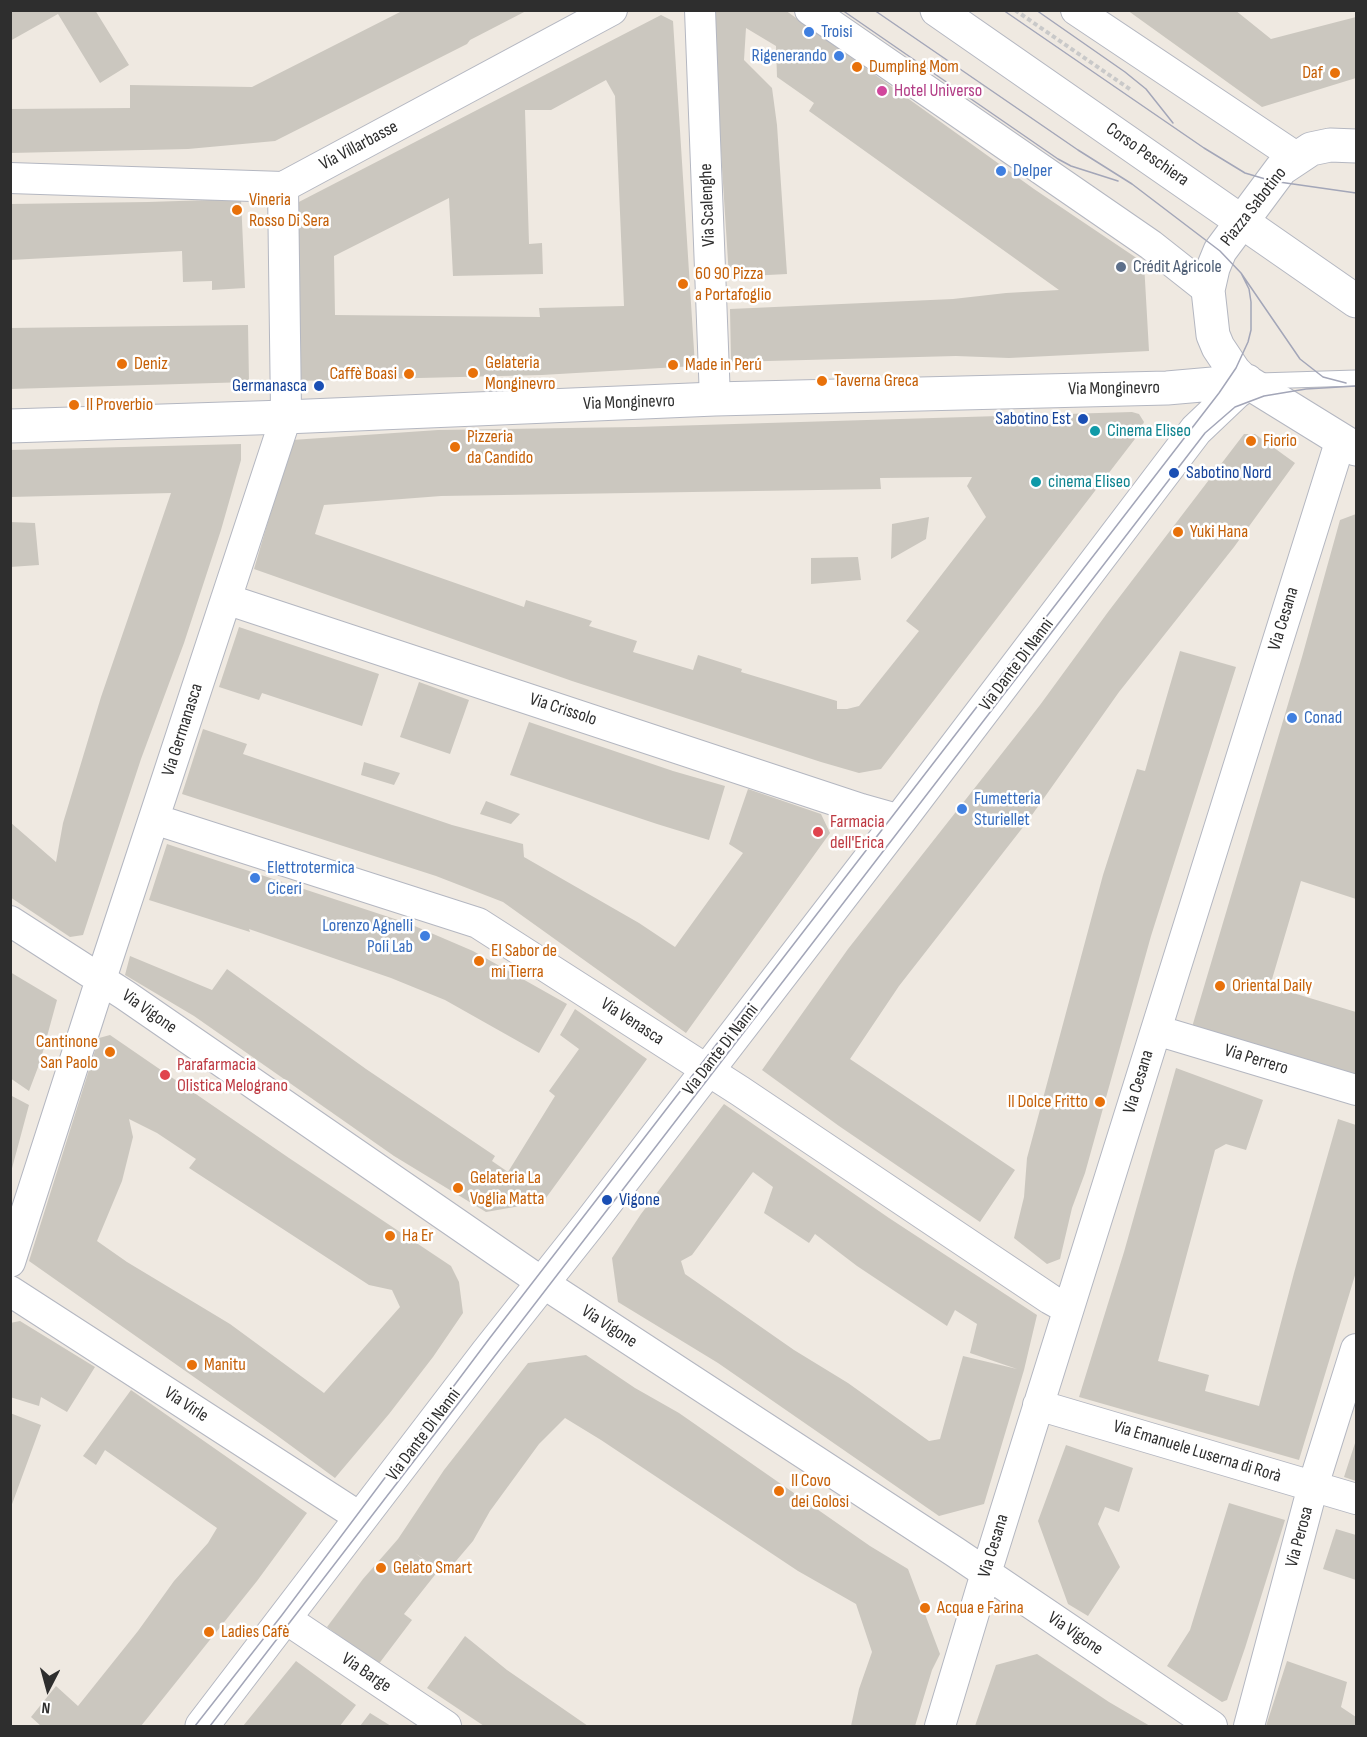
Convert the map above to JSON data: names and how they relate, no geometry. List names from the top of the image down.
{
  "streets": {
    "street": [
      "Via Villarbasse",
      "Corso Peschiera",
      "Via Scalenghe",
      "Piazza Sabotino",
      "Via Monginevro",
      "Via Cesana",
      "Via Dante Di Nanni",
      "Via Crissolo",
      "Via Germanasca",
      "Via Vigone",
      "Via Venasca",
      "Via Perrero",
      "Via Virle",
      "Via Emanuele Luserna di Rorà",
      "Via Perosa",
      "Via Barge"
    ]
  },
  "crossings": [
    ["Via Villarbasse", "Via Germanasca"],
    ["Corso Peschiera", "Piazza Sabotino"],
    ["Via Scalenghe", "Via Monginevro"],
    ["Piazza Sabotino", "Via Monginevro"],
    ["Piazza Sabotino", "Via Cesana"],
    ["Piazza Sabotino", "Via Dante Di Nanni"],
    ["Via Monginevro", "Via Dante Di Nanni"],
    ["Via Monginevro", "Via Germanasca"],
    ["Via Cesana", "Via Vigone"],
    ["Via Cesana", "Via Venasca"],
    ["Via Cesana", "Via Perrero"],
    ["Via Cesana", "Via Emanuele Luserna di Rorà"],
    ["Via Dante Di Nanni", "Via Crissolo"],
    ["Via Dante Di Nanni", "Via Vigone"],
    ["Via Dante Di Nanni", "Via Venasca"],
    ["Via Dante Di Nanni", "Via Virle"],
    ["Via Dante Di Nanni", "Via Barge"],
    ["Via Crissolo", "Via Germanasca"],
    ["Via Germanasca", "Via Vigone"],
    ["Via Germanasca", "Via Venasca"],
    ["Via Emanuele Luserna di Rorà", "Via Perosa"]
  ],
  "places": [
    "Troisi",
    "Rigenerando",
    "Dumpling Mom",
    "Daf",
    "Hotel Universo",
    "Delper",
    "Vineria Rosso Di Sera",
    "Crédit Agricole",
    "60 90 Pizza a Portafoglio",
    "Deniz",
    "Made in Perú",
    "Gelateria Monginevro",
    "Caffè Boasi",
    "Taverna Greca",
    "Germanasca",
    "Il Proverbio",
    "Sabotino Est",
    "Cinema Eliseo",
    "Fiorio",
    "Pizzeria da Candido",
    "Sabotino Nord",
    "cinema Eliseo",
    "Yuki Hana",
    "Conad",
    "Fumetteria Sturiellet",
    "Farmacia dell'Erica",
    "Elettrotermica Ciceri",
    "Lorenzo Agnelli Poli Lab",
    "El Sabor de mi Tierra",
    "Oriental Daily",
    "Cantinone San Paolo",
    "Parafarmacia Olistica Melograno",
    "Il Dolce Fritto",
    "Gelateria La Voglia Matta",
    "Vigone",
    "Ha Er",
    "Manitu",
    "Il Covo dei Golosi",
    "Gelato Smart",
    "Acqua e Farina",
    "Ladies Cafè"
  ],
  "north": "bottom"
}
